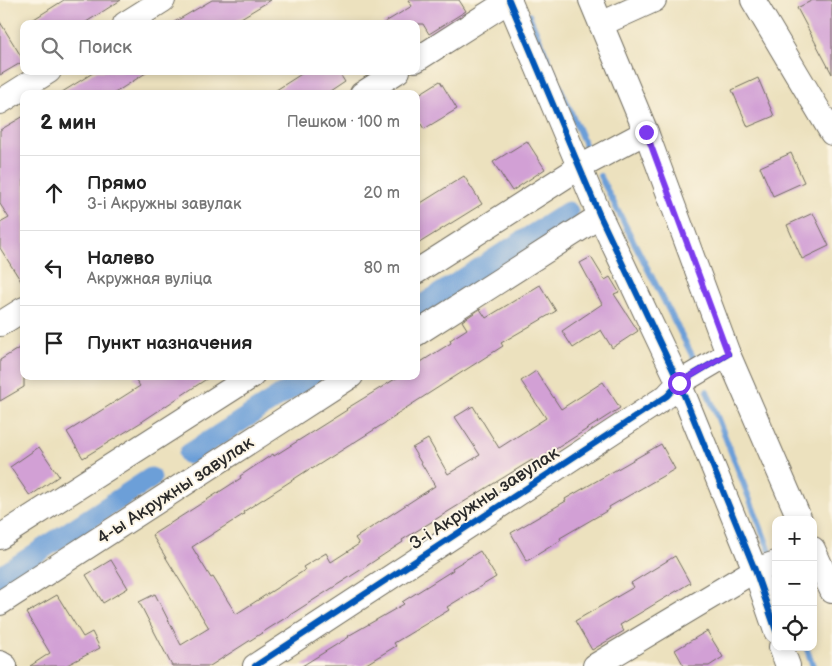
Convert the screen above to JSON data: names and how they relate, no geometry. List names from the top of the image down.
{
  "streets": {
    "street": ["4-ы Акружны завулак", "3-і Акружны завулак"]
  },
  "page": {
    "search": "Поиск",
    "heading": ["2 мин", "Пешком · 100 m"],
    "list": [
      ["Прямо", "3-і Акружны завулак", "20 m"],
      ["Налево", "Акружная вуліца", "80 m"],
      "Пункт назначения"
    ],
    "map_buttons": ["+", "−"]
  }
}
